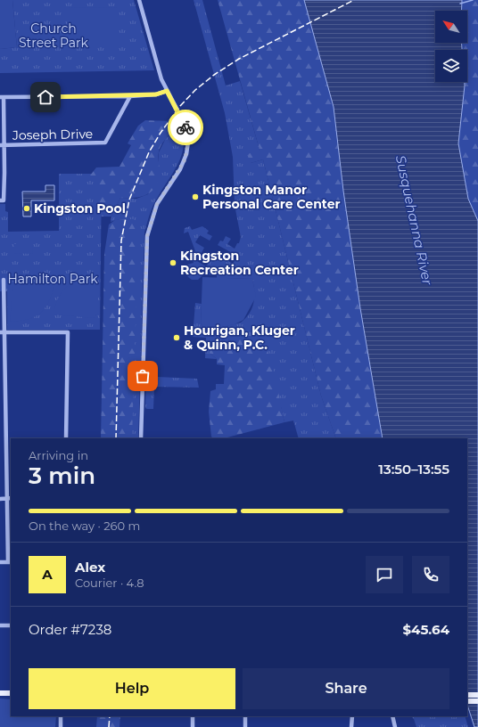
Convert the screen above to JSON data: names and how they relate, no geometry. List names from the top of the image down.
{
  "streets": {
    "street": ["Joseph Drive"]
  },
  "water": ["Susquehanna River"],
  "parks": ["Church Street Park", "Hamilton Park"],
  "places": [
    "Kingston Manor Personal Care Center",
    "Kingston Pool",
    "Kingston Recreation Center",
    "Hourigan, Kluger & Quinn, P.C."
  ],
  "north": "top left",
  "page": {
    "heading": ["3 min", "Arriving in", "13:50–13:55"],
    "panel": [
      "Alex",
      "Courier · 4.8",
      "Order #7238",
      "$45.64"
    ],
    "bar": "On the way · 260 m",
    "round": "A",
    "buttons": ["Help", "Share"]
  }
}
